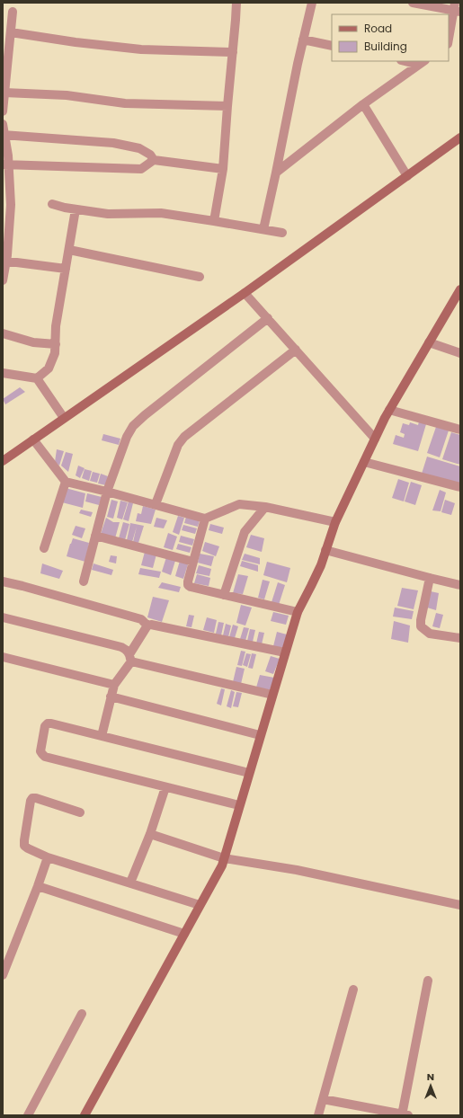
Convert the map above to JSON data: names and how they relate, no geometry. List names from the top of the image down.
{
  "legend": ["Road", "Building"],
  "north": "top"
}
